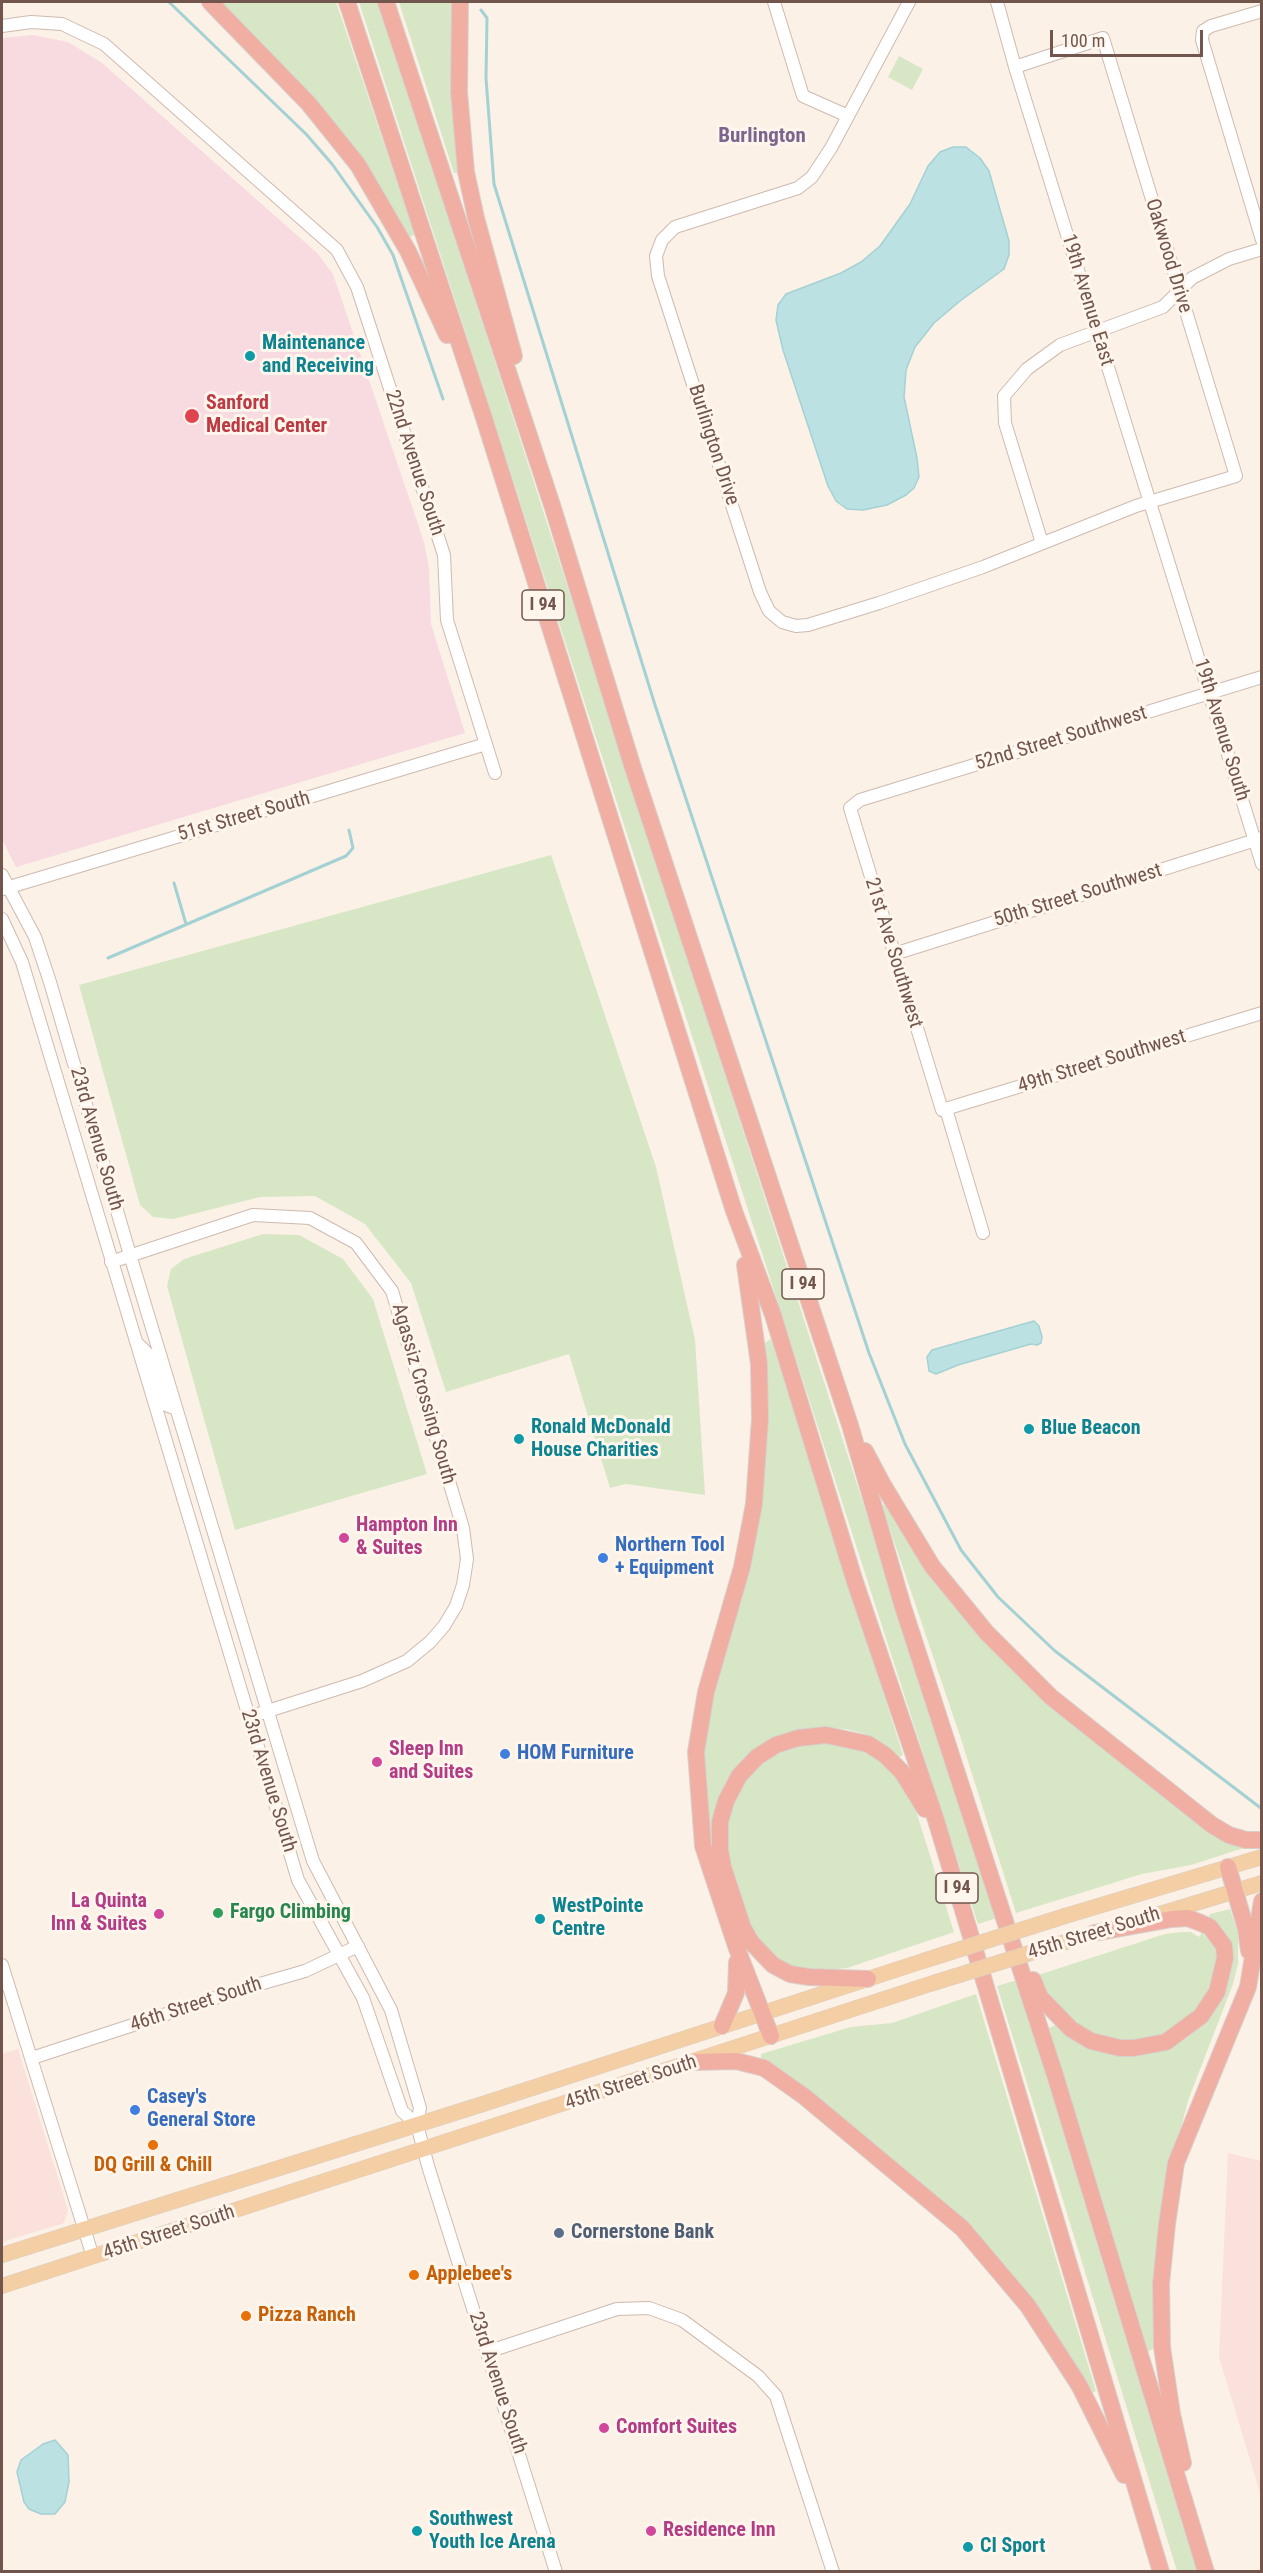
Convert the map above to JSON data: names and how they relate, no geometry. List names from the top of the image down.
{
  "streets": {
    "highway": ["I 94"],
    "main road": ["45th Street South"],
    "street": [
      "Oakwood Drive",
      "19th Avenue East",
      "Burlington Drive",
      "22nd Avenue South",
      "19th Avenue South",
      "52nd Street Southwest",
      "51st Street South",
      "50th Street Southwest",
      "21st Ave Southwest",
      "49th Street Southwest",
      "23rd Avenue South",
      "Agassiz Crossing South",
      "46th Street South"
    ]
  },
  "crossings": [
    ["Oakwood Drive", "19th Avenue East"],
    ["Oakwood Drive", "Burlington Drive"],
    ["19th Avenue East", "Burlington Drive"],
    ["19th Avenue East", "19th Avenue South"],
    ["22nd Avenue South", "51st Street South"],
    ["19th Avenue South", "52nd Street Southwest"],
    ["19th Avenue South", "50th Street Southwest"],
    ["52nd Street Southwest", "21st Ave Southwest"],
    ["51st Street South", "23rd Avenue South"],
    ["50th Street Southwest", "21st Ave Southwest"],
    ["21st Ave Southwest", "49th Street Southwest"],
    ["23rd Avenue South", "Agassiz Crossing South"],
    ["23rd Avenue South", "45th Street South"],
    ["23rd Avenue South", "46th Street South"]
  ],
  "districts": ["Burlington"],
  "places": [
    "Maintenance and Receiving",
    "Sanford Medical Center",
    "Blue Beacon",
    "Ronald McDonald House Charities",
    "Hampton Inn & Suites",
    "Northern Tool + Equipment",
    "HOM Furniture",
    "Sleep Inn and Suites",
    "Fargo Climbing",
    "La Quinta Inn & Suites",
    "WestPointe Centre",
    "Casey's General Store",
    "DQ Grill & Chill",
    "Cornerstone Bank",
    "Applebee's",
    "Pizza Ranch",
    "Comfort Suites",
    "Southwest Youth Ice Arena",
    "Residence Inn",
    "CI Sport"
  ],
  "scale_bar": "100 m"
}
